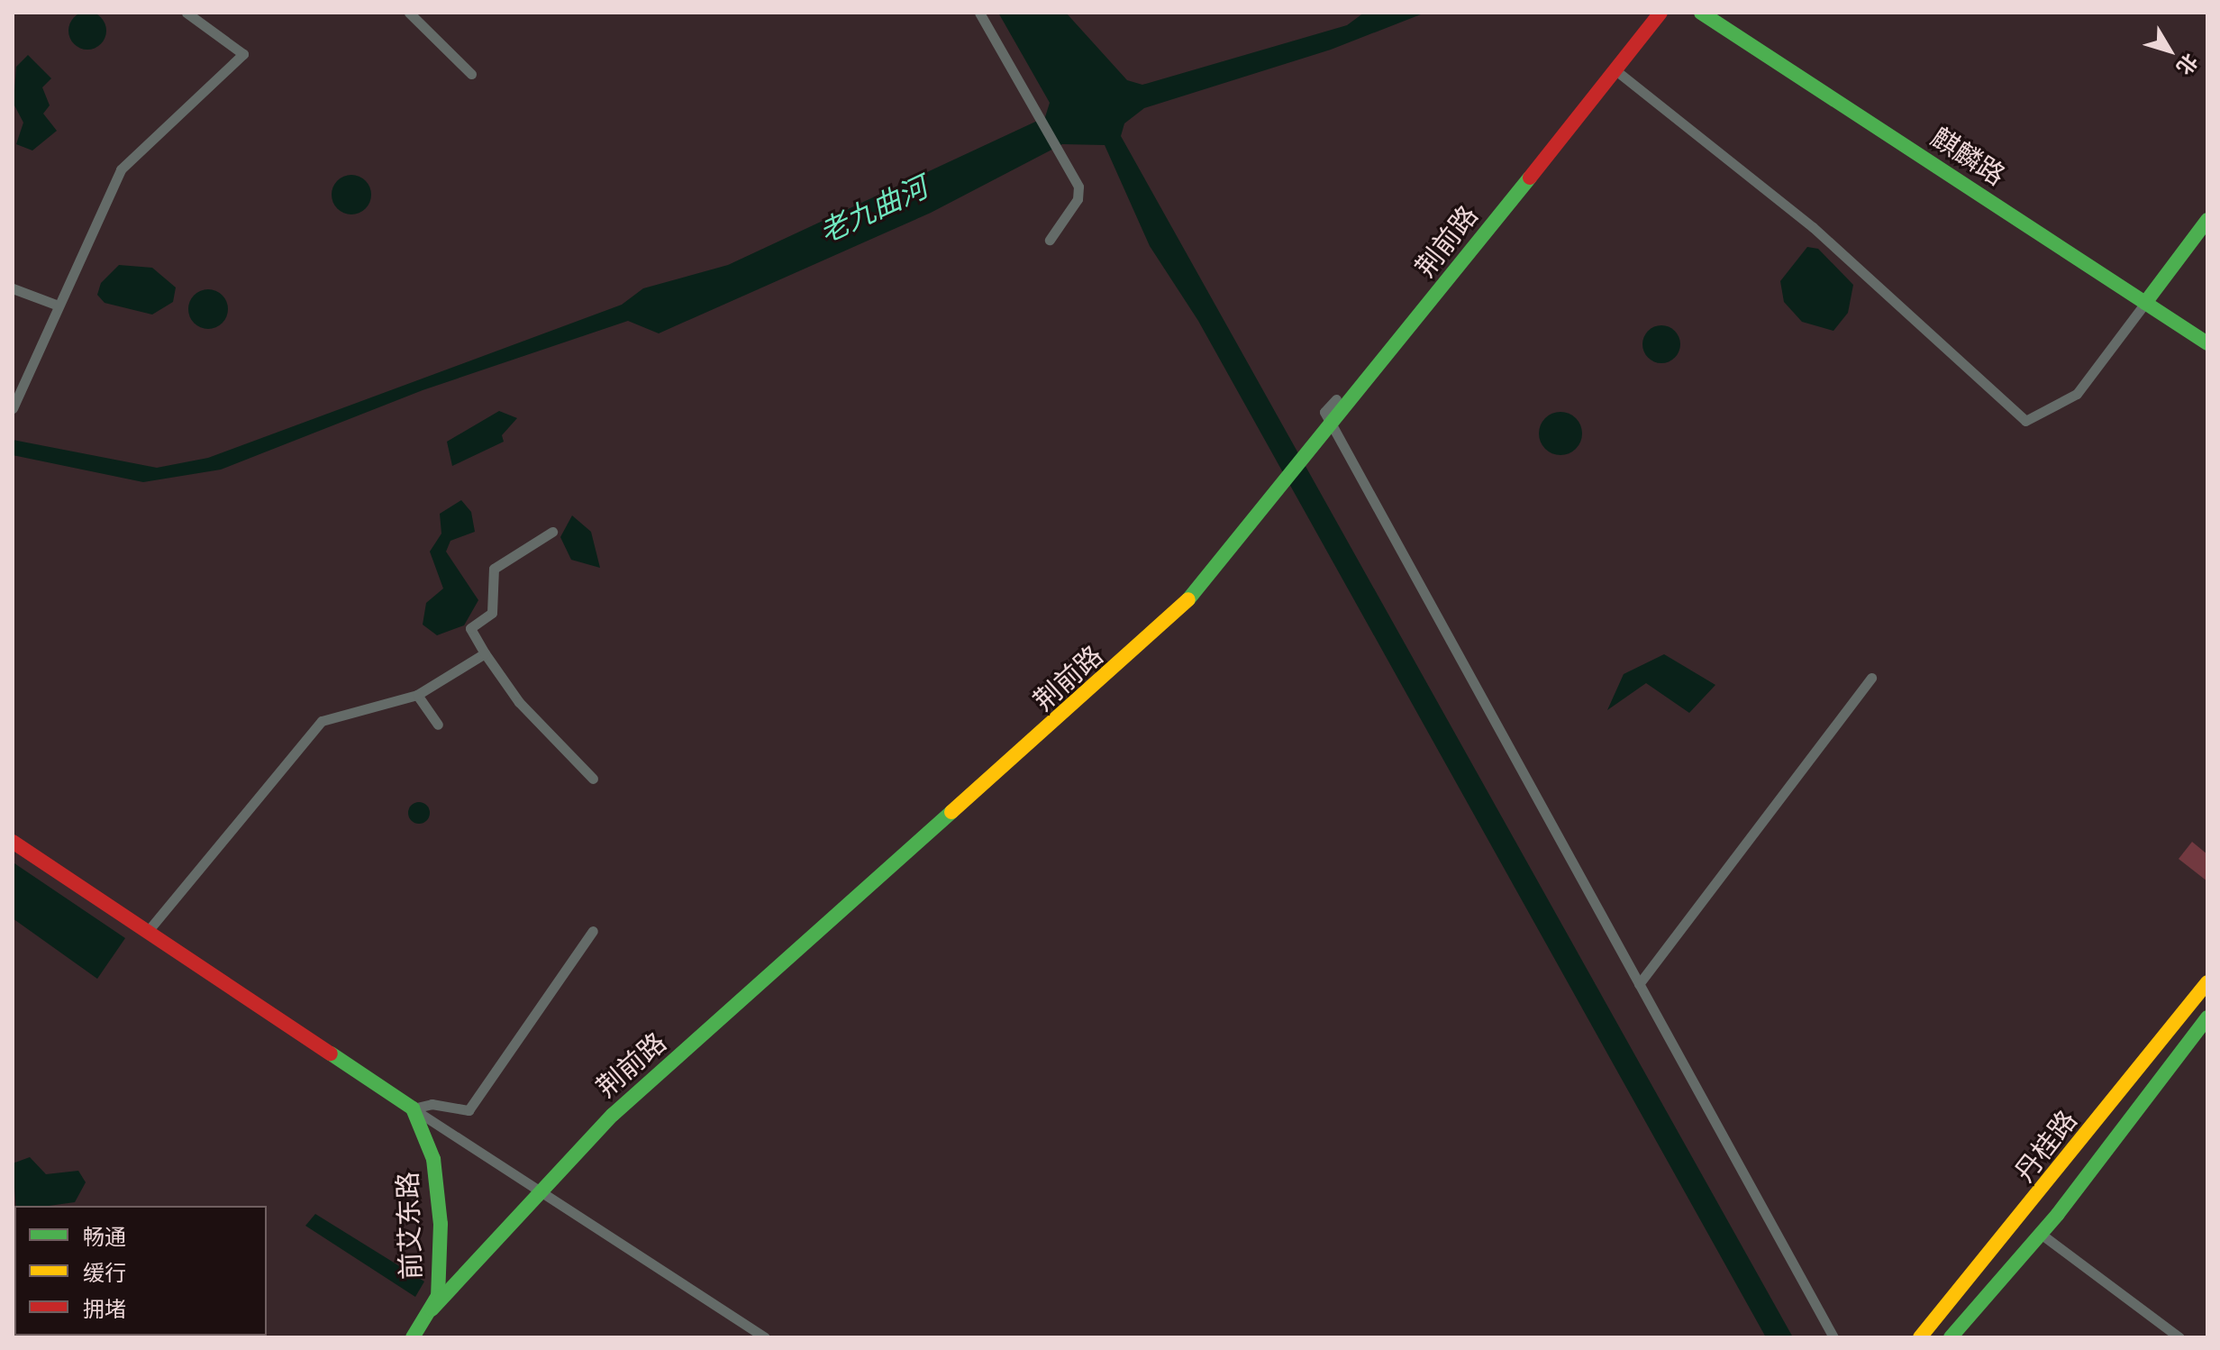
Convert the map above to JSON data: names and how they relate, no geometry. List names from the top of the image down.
{
  "streets": {
    "street": [
      "麒麟路",
      "荆前路",
      "丹桂路",
      "前艾东路"
    ]
  },
  "crossings": [
    ["荆前路", "前艾东路"]
  ],
  "water": ["老九曲河"],
  "legend": ["畅通", "缓行", "拥堵"],
  "north": "bottom right"
}
